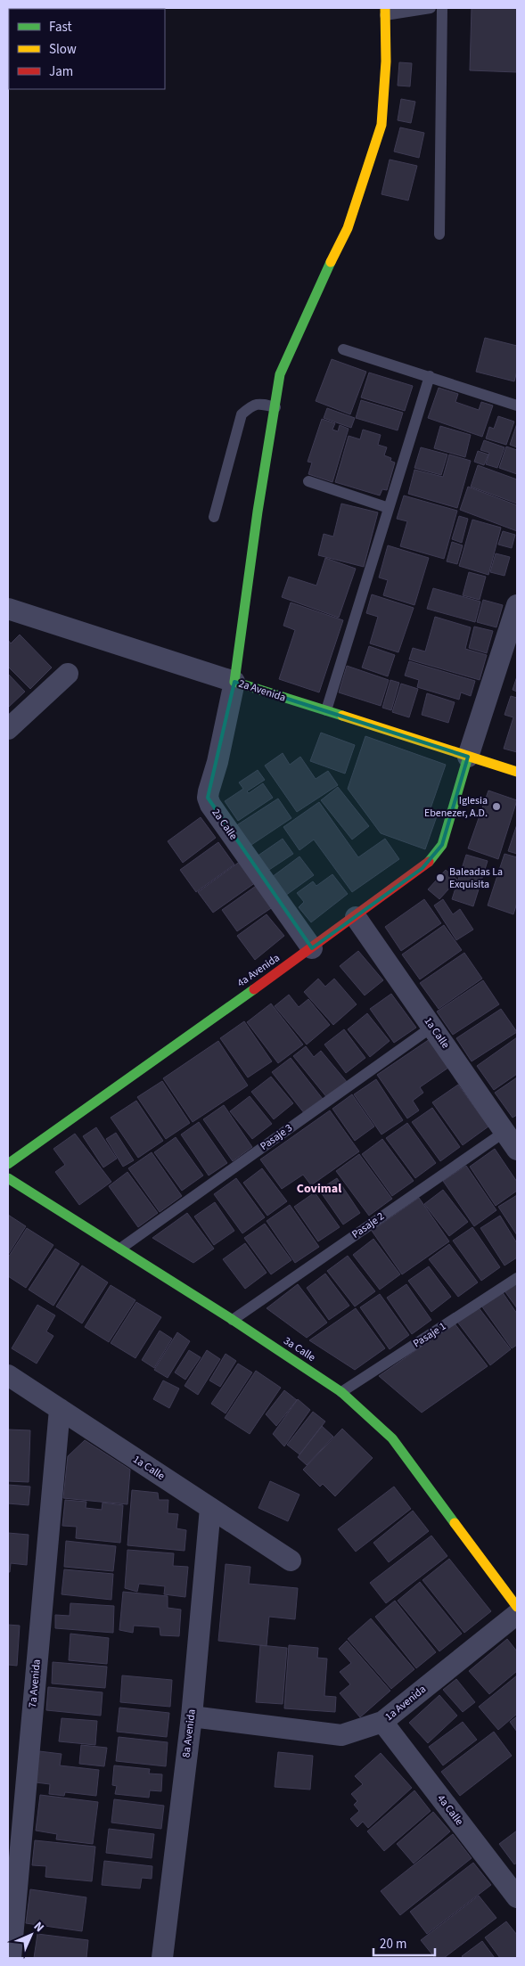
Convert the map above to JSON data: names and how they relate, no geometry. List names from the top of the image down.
{
  "streets": {
    "street": [
      "2a Avenida",
      "2a Calle",
      "4a Avenida",
      "1a Calle",
      "3a Calle",
      "7a Avenida",
      "1a Avenida",
      "8a Avenida",
      "4a Calle"
    ],
    "lane": ["Pasaje 3", "Pasaje 2", "Pasaje 1"]
  },
  "crossings": [
    ["2a Avenida", "2a Calle"],
    ["2a Avenida", "4a Avenida"],
    ["2a Calle", "4a Avenida"],
    ["4a Avenida", "1a Calle"],
    ["1a Calle", "Pasaje 3"],
    ["1a Calle", "Pasaje 2"],
    ["1a Calle", "7a Avenida"],
    ["1a Calle", "8a Avenida"],
    ["Pasaje 3", "3a Calle"],
    ["Pasaje 2", "3a Calle"],
    ["Pasaje 1", "3a Calle"],
    ["1a Avenida", "8a Avenida"],
    ["1a Avenida", "4a Calle"]
  ],
  "districts": ["Covimal"],
  "places": ["Iglesia Ebenezer, A.D.", "Baleadas La Exquisita"],
  "legend": ["Fast", "Slow", "Jam"],
  "scale_bar": "20 m",
  "north": "top right"
}
